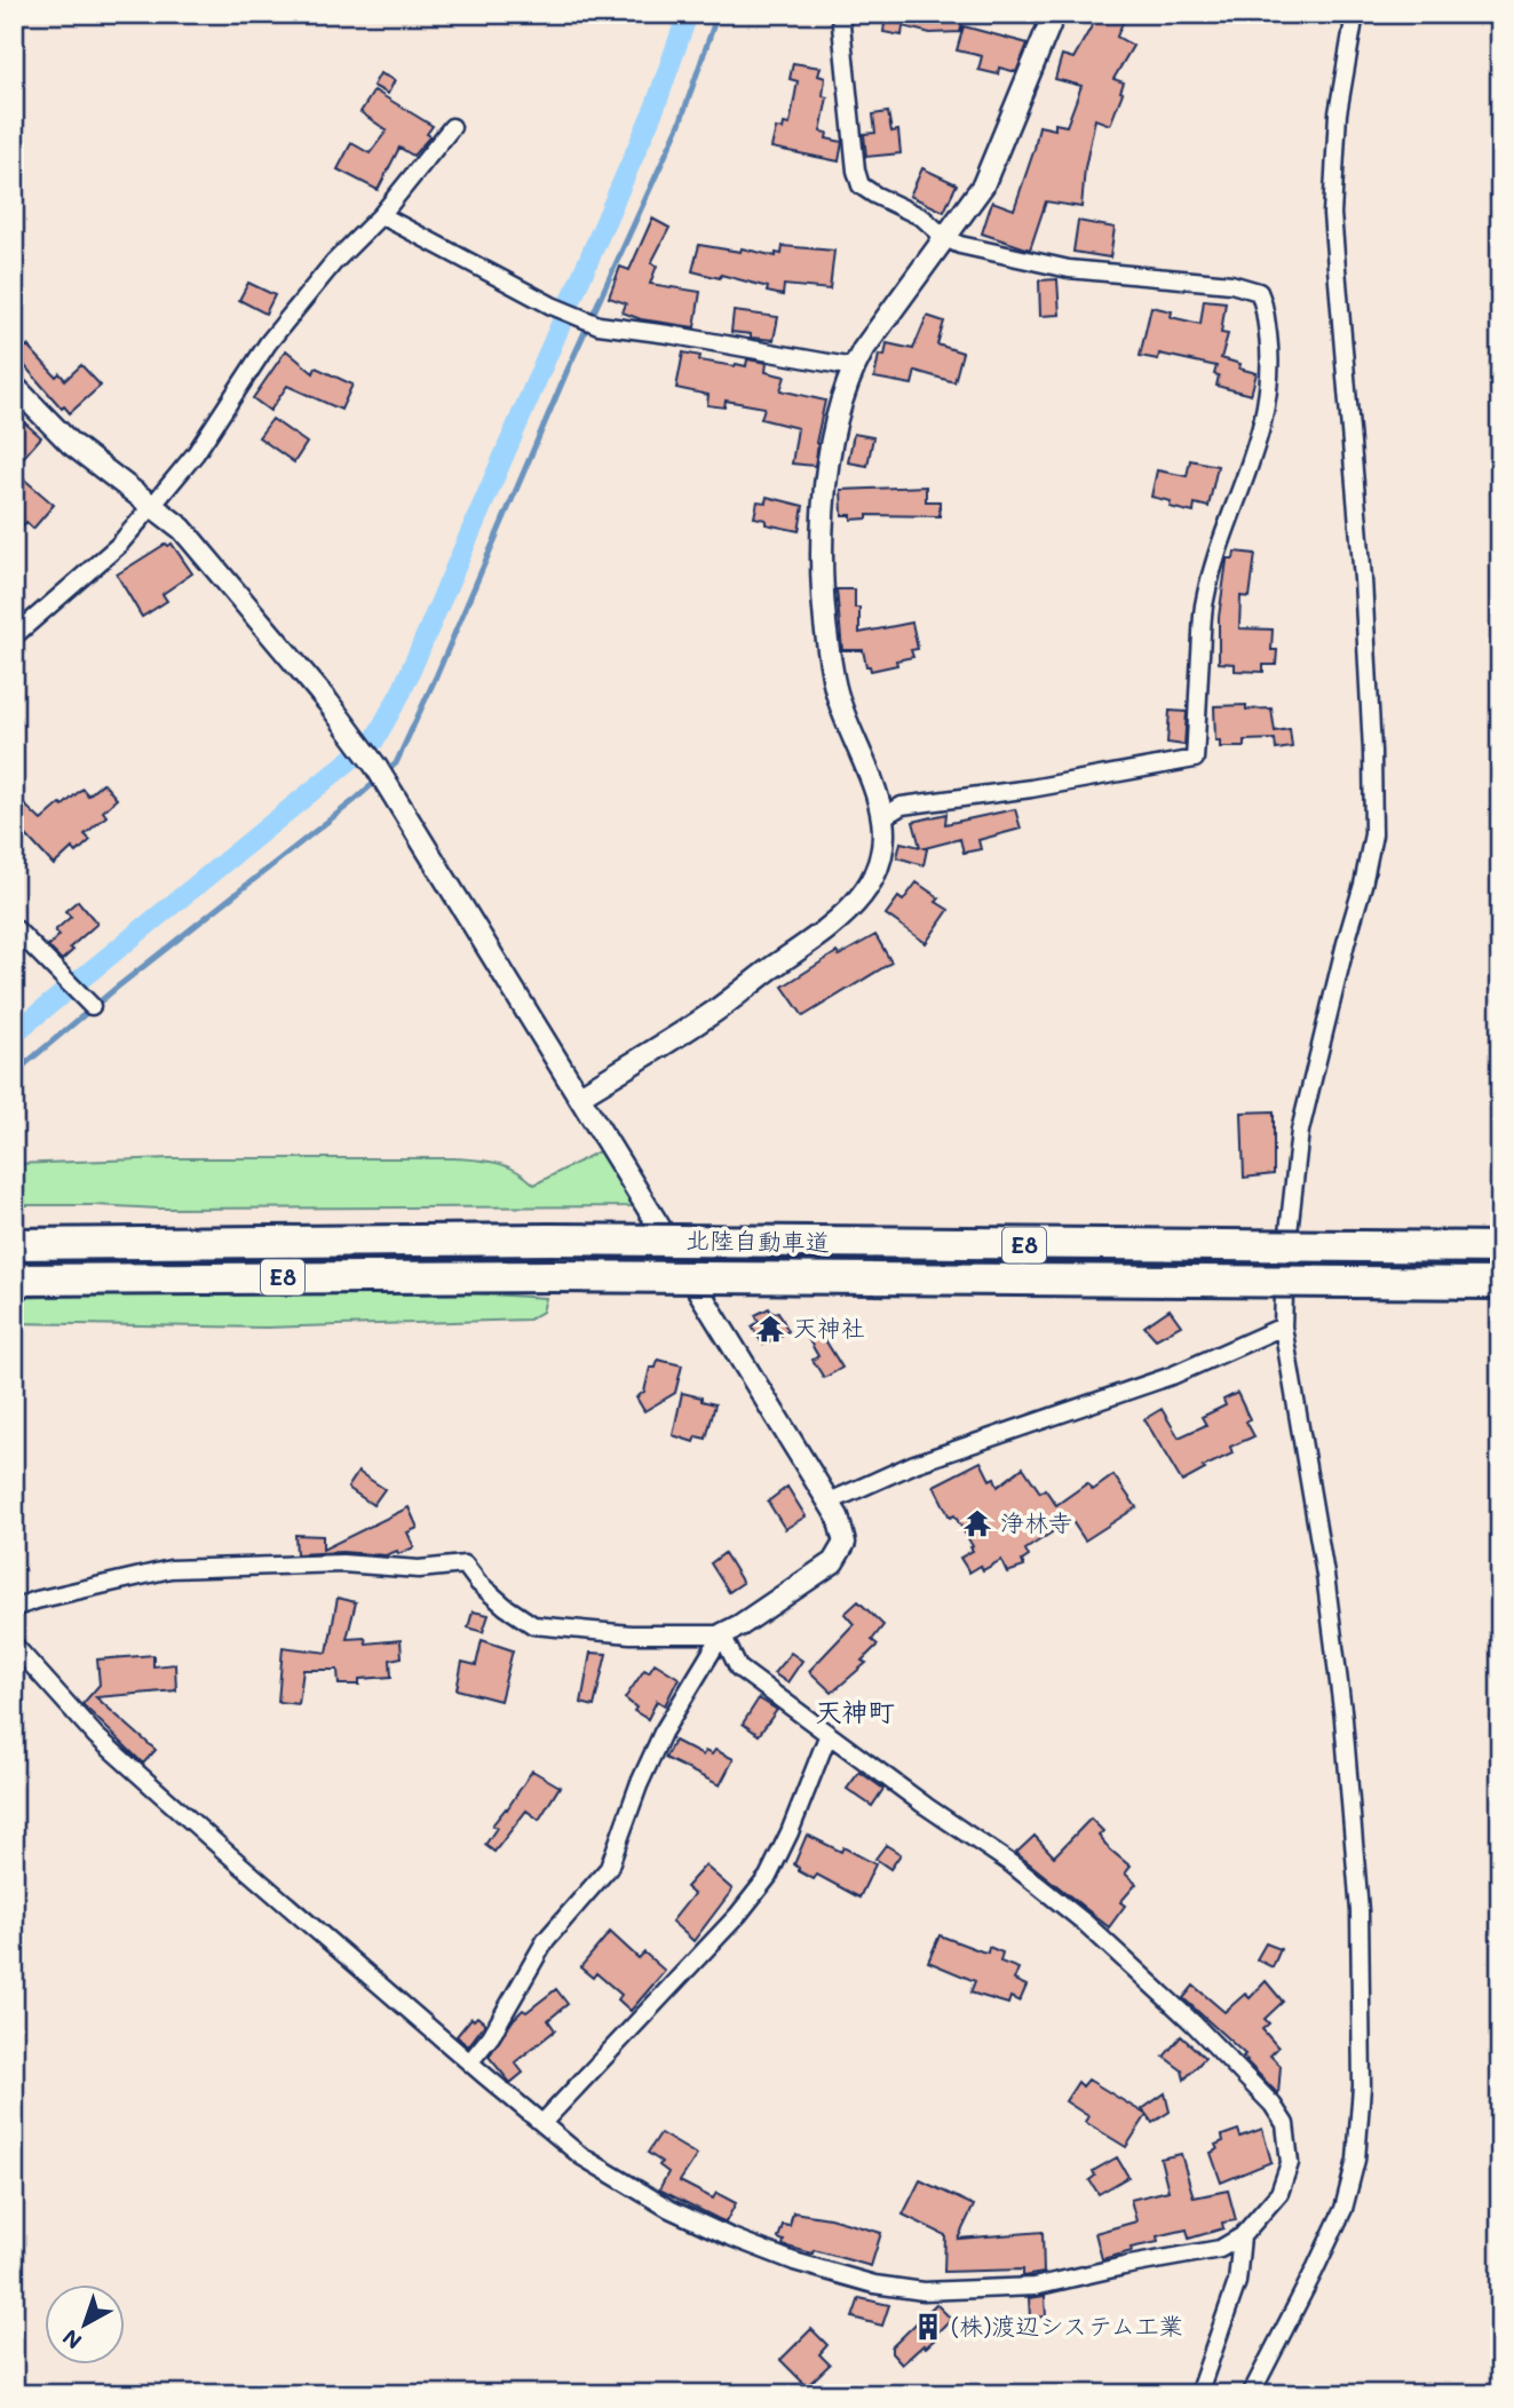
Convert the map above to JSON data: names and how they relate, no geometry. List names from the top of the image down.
{
  "streets": {
    "highway": ["北陸自動車道", "E8"]
  },
  "districts": ["天神町"],
  "places": {
    "temple": ["天神社", "浄林寺"],
    "building": ["(株)渡辺システム工業"]
  },
  "north": "bottom left"
}
